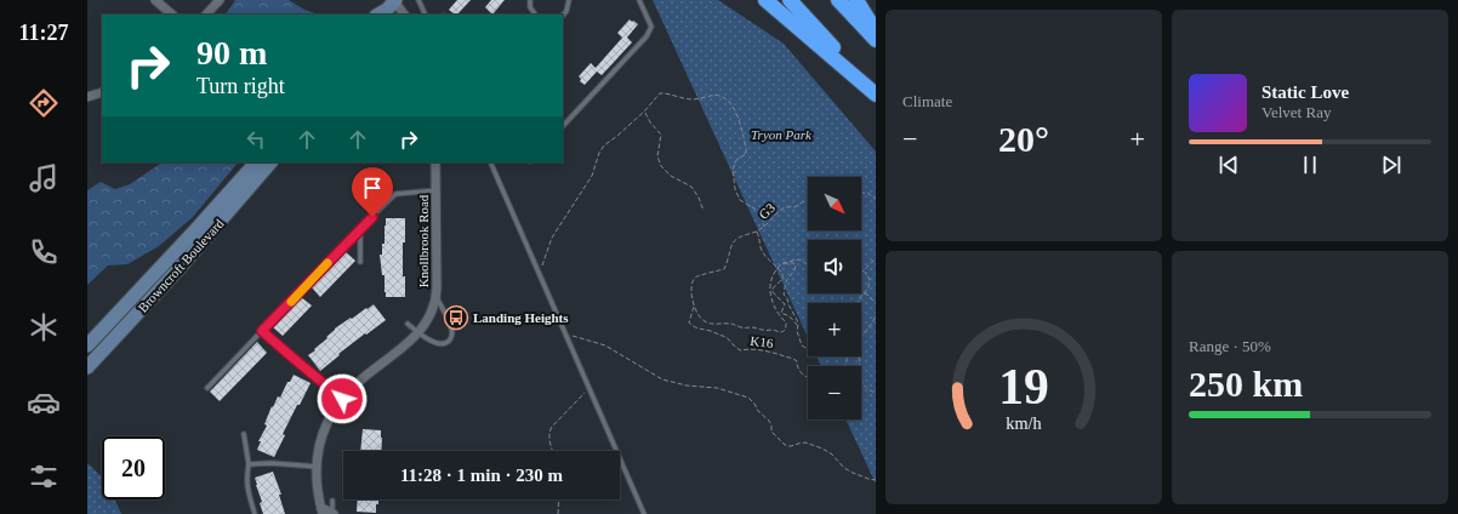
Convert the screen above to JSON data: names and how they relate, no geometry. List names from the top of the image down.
{
  "streets": {
    "main road": ["Browncroft Boulevard"],
    "street": ["Knollbrook Road"],
    "path": ["G3", "K16"]
  },
  "parks": ["Tryon Park"],
  "places": {
    "bus stop": ["Landing Heights"]
  },
  "north": "bottom right",
  "page": {
    "tabs": "11:27",
    "tile": [
      "Climate",
      ["Range · 50%", "250 km"]
    ],
    "turn": ["90 m", "Turn right"],
    "song": ["Static Love", "Velvet Ray"],
    "heat": ["−", "20°", "+"],
    "map_buttons": ["+", "−"],
    "limit": "20",
    "trip": "11:28 · 1 min · 230 m",
    "gauge": ["19", "km/h"]
  }
}
